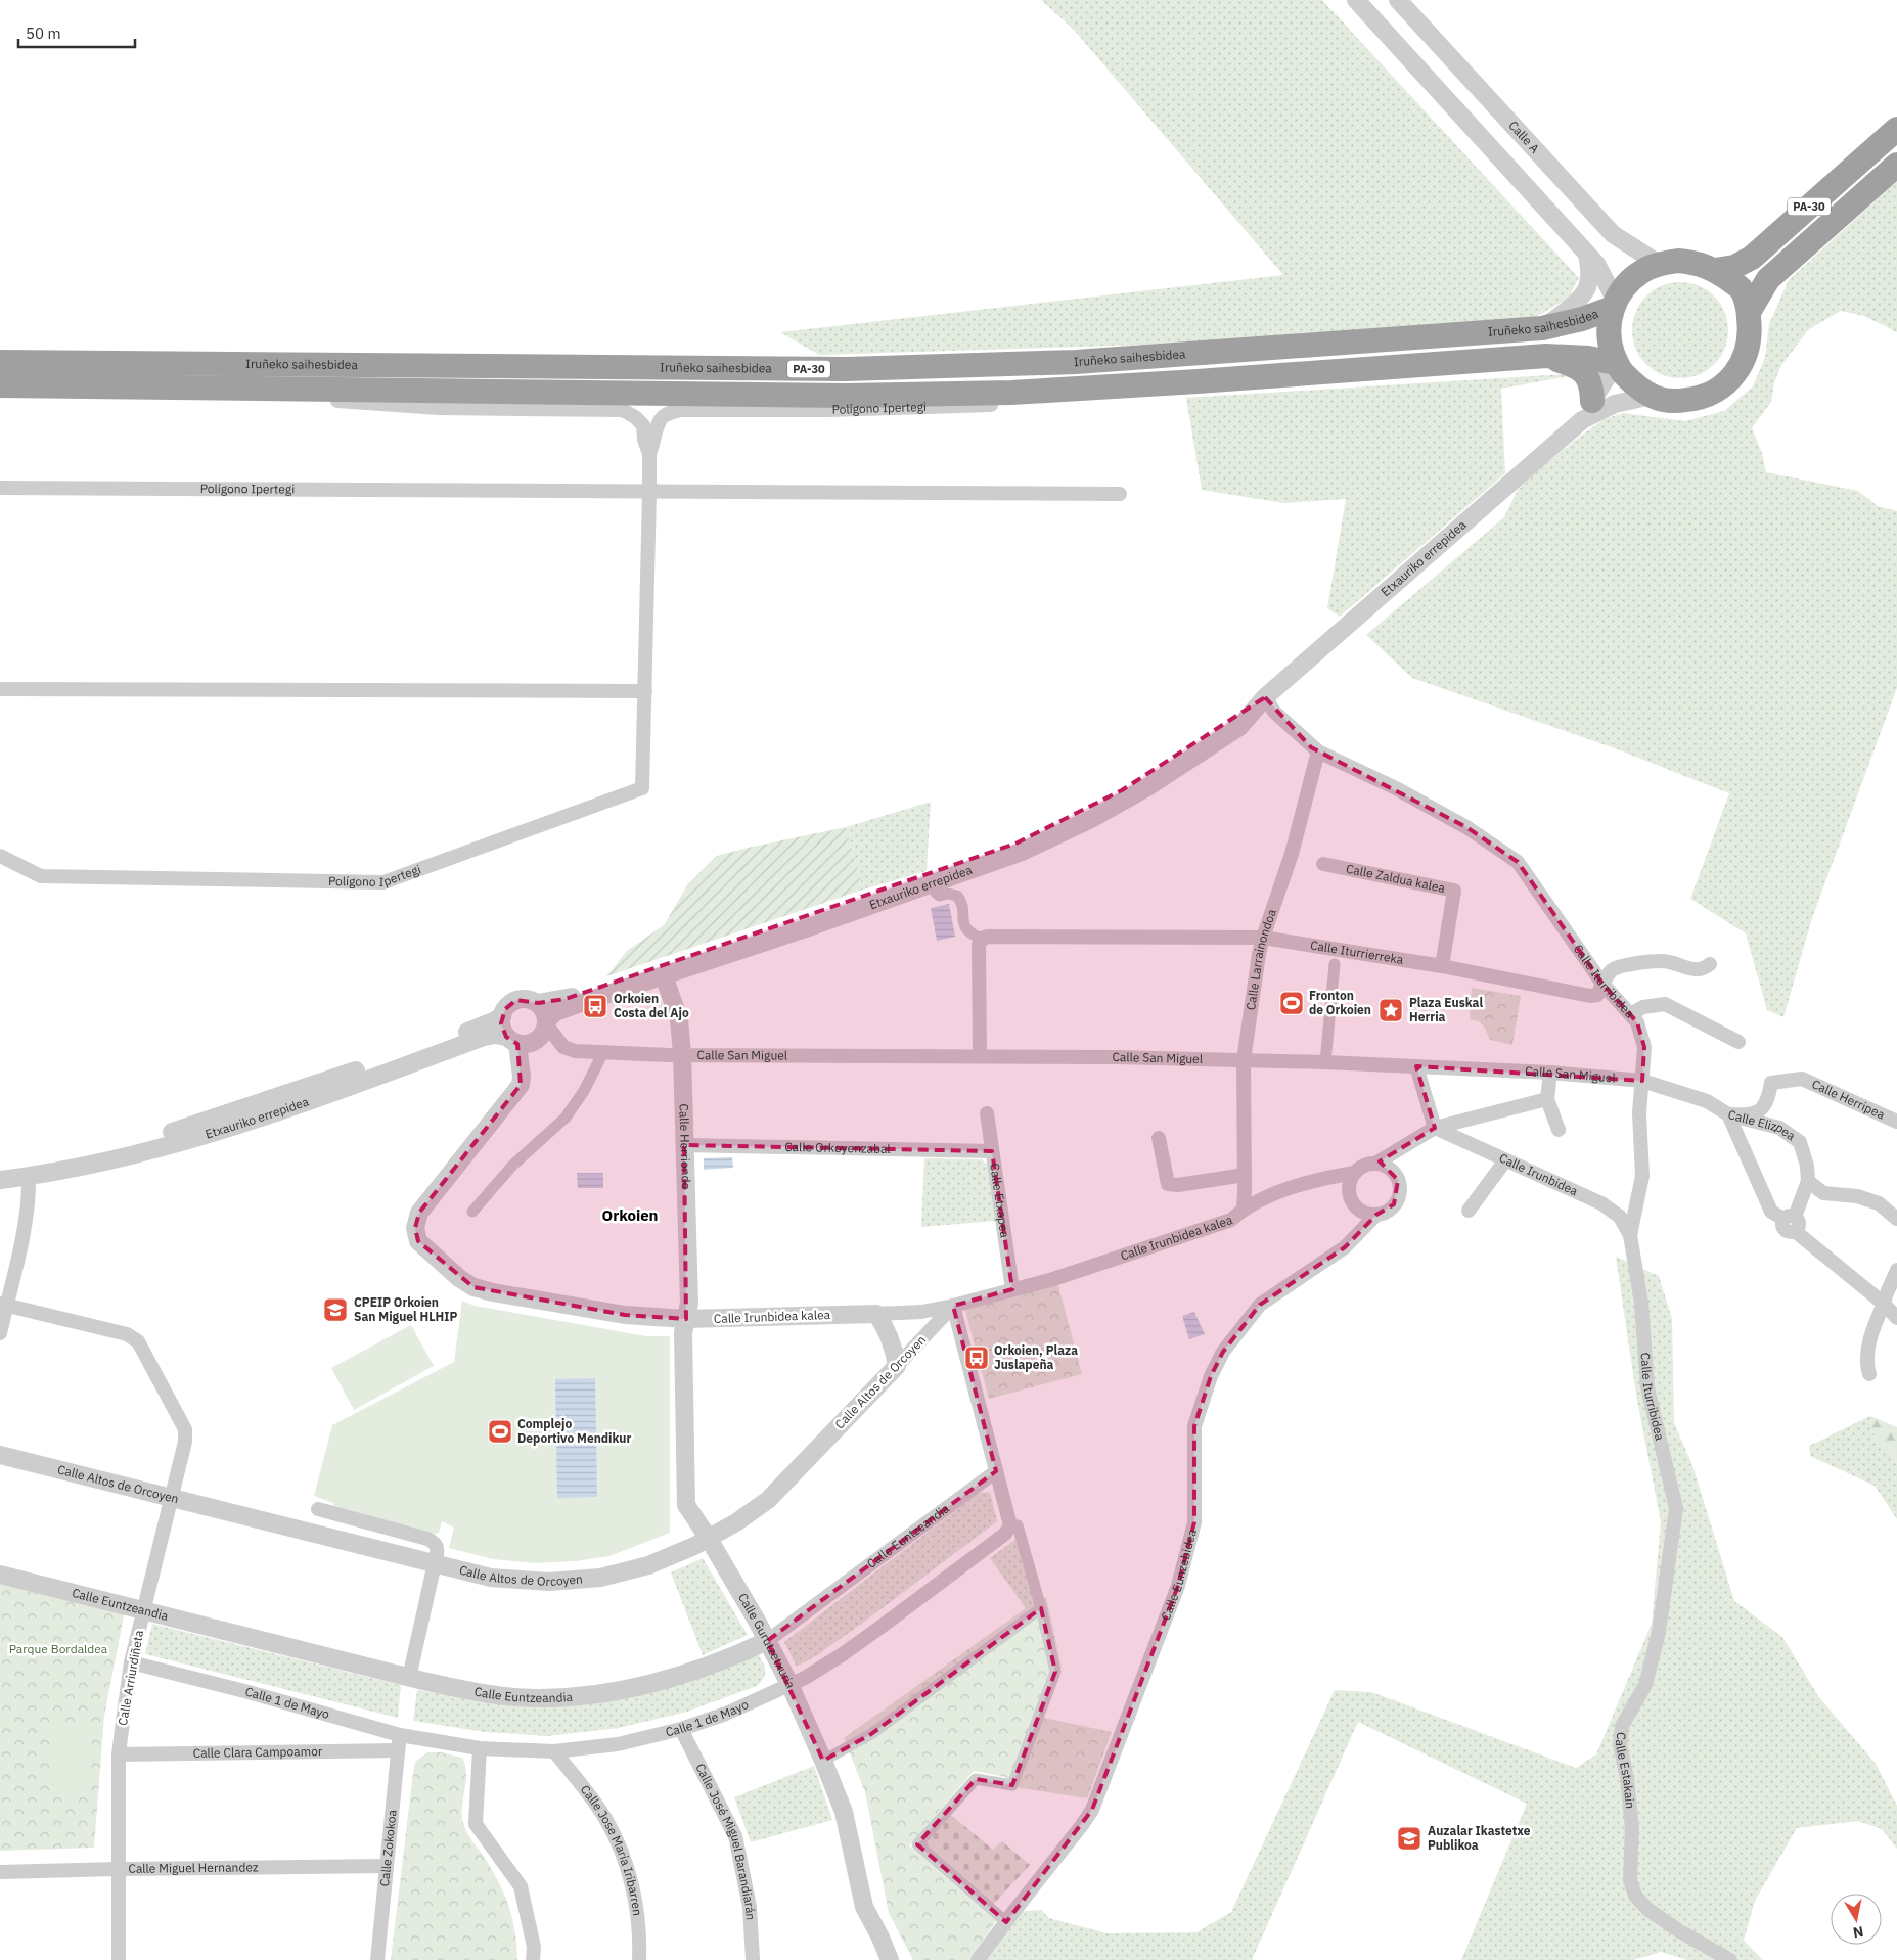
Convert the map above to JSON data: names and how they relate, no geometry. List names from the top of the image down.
{
  "streets": {
    "highway": ["PA-30", "Iruñeko saihesbidea"],
    "street": [
      "Calle A",
      "Polígono Ipertegi",
      "Etxauriko errepidea",
      "Calle Zaldua kalea",
      "Calle Iturrierreka",
      "Calle Larrainondoa",
      "Calle Iturribidea",
      "Calle San Miguel",
      "Calle Herripea",
      "Calle Elizpea",
      "Calle Herriondo",
      "Calle Orkoyenzabal",
      "Calle Irunbidea",
      "Calle Etxapea",
      "Calle Irunbidea kalea",
      "Calle Altos de Orcoyen",
      "Calle Euntzeandia",
      "Calle Eunzebidea",
      "Calle Gurutzetxuria",
      "Calle Arriurdiñeta",
      "Calle 1 de Mayo",
      "Calle Clara Campoamor",
      "Calle Estakain",
      "Calle José Miguel Barandiarán",
      "Calle Zokokoa",
      "Calle Jose María Iribarren",
      "Calle Miguel Hernandez"
    ]
  },
  "crossings": [
    ["Calle A", "PA-30"],
    ["Calle A", "Iruñeko saihesbidea"],
    ["Calle A", "Etxauriko errepidea"],
    ["PA-30", "Iruñeko saihesbidea"],
    ["PA-30", "Etxauriko errepidea"],
    ["Iruñeko saihesbidea", "Polígono Ipertegi"],
    ["Iruñeko saihesbidea", "Etxauriko errepidea"],
    ["Etxauriko errepidea", "Calle Iturribidea"],
    ["Etxauriko errepidea", "Calle San Miguel"],
    ["Etxauriko errepidea", "Calle Herriondo"],
    ["Etxauriko errepidea", "Calle Irunbidea kalea"],
    ["Calle Zaldua kalea", "Calle Iturrierreka"],
    ["Calle Iturrierreka", "Calle Larrainondoa"],
    ["Calle Iturrierreka", "Calle Iturribidea"],
    ["Calle Larrainondoa", "Calle Iturribidea"],
    ["Calle Larrainondoa", "Calle San Miguel"],
    ["Calle Larrainondoa", "Calle Irunbidea kalea"],
    ["Calle Iturribidea", "Calle San Miguel"],
    ["Calle Iturribidea", "Calle Irunbidea"],
    ["Calle Iturribidea", "Calle Estakain"],
    ["Calle San Miguel", "Calle Elizpea"],
    ["Calle San Miguel", "Calle Herriondo"],
    ["Calle San Miguel", "Calle Irunbidea kalea"],
    ["Calle Herripea", "Calle Elizpea"],
    ["Calle Herriondo", "Calle Orkoyenzabal"],
    ["Calle Herriondo", "Calle Irunbidea kalea"],
    ["Calle Herriondo", "Calle Gurutzetxuria"],
    ["Calle Orkoyenzabal", "Calle Etxapea"],
    ["Calle Etxapea", "Calle Irunbidea kalea"],
    ["Calle Irunbidea kalea", "Calle Altos de Orcoyen"],
    ["Calle Irunbidea kalea", "Calle Eunzebidea"],
    ["Calle Irunbidea kalea", "Calle Gurutzetxuria"],
    ["Calle Altos de Orcoyen", "Calle Gurutzetxuria"],
    ["Calle Altos de Orcoyen", "Calle Arriurdiñeta"],
    ["Calle Euntzeandia", "Calle Gurutzetxuria"],
    ["Calle Euntzeandia", "Calle Arriurdiñeta"],
    ["Calle Gurutzetxuria", "Calle 1 de Mayo"],
    ["Calle Arriurdiñeta", "Calle 1 de Mayo"],
    ["Calle Arriurdiñeta", "Calle Clara Campoamor"],
    ["Calle Arriurdiñeta", "Calle Miguel Hernandez"],
    ["Calle 1 de Mayo", "Calle José Miguel Barandiarán"],
    ["Calle 1 de Mayo", "Calle Zokokoa"],
    ["Calle 1 de Mayo", "Calle Jose María Iribarren"],
    ["Calle Clara Campoamor", "Calle Zokokoa"],
    ["Calle Zokokoa", "Calle Miguel Hernandez"]
  ],
  "districts": ["Orkoien"],
  "parks": ["Parque Bordaldea"],
  "places": {
    "sports": ["Fronton de Orkoien", "Complejo Deportivo Mendikur"],
    "bus stop": ["Orkoien Costa del Ajo", "Orkoien, Plaza Juslapeña"],
    "place": ["Plaza Euskal Herria"],
    "school or university": ["CPEIP Orkoien San Miguel HLHIP", "Auzalar Ikastetxe Publikoa"]
  },
  "scale_bar": "50 m",
  "north": "bottom"
}
